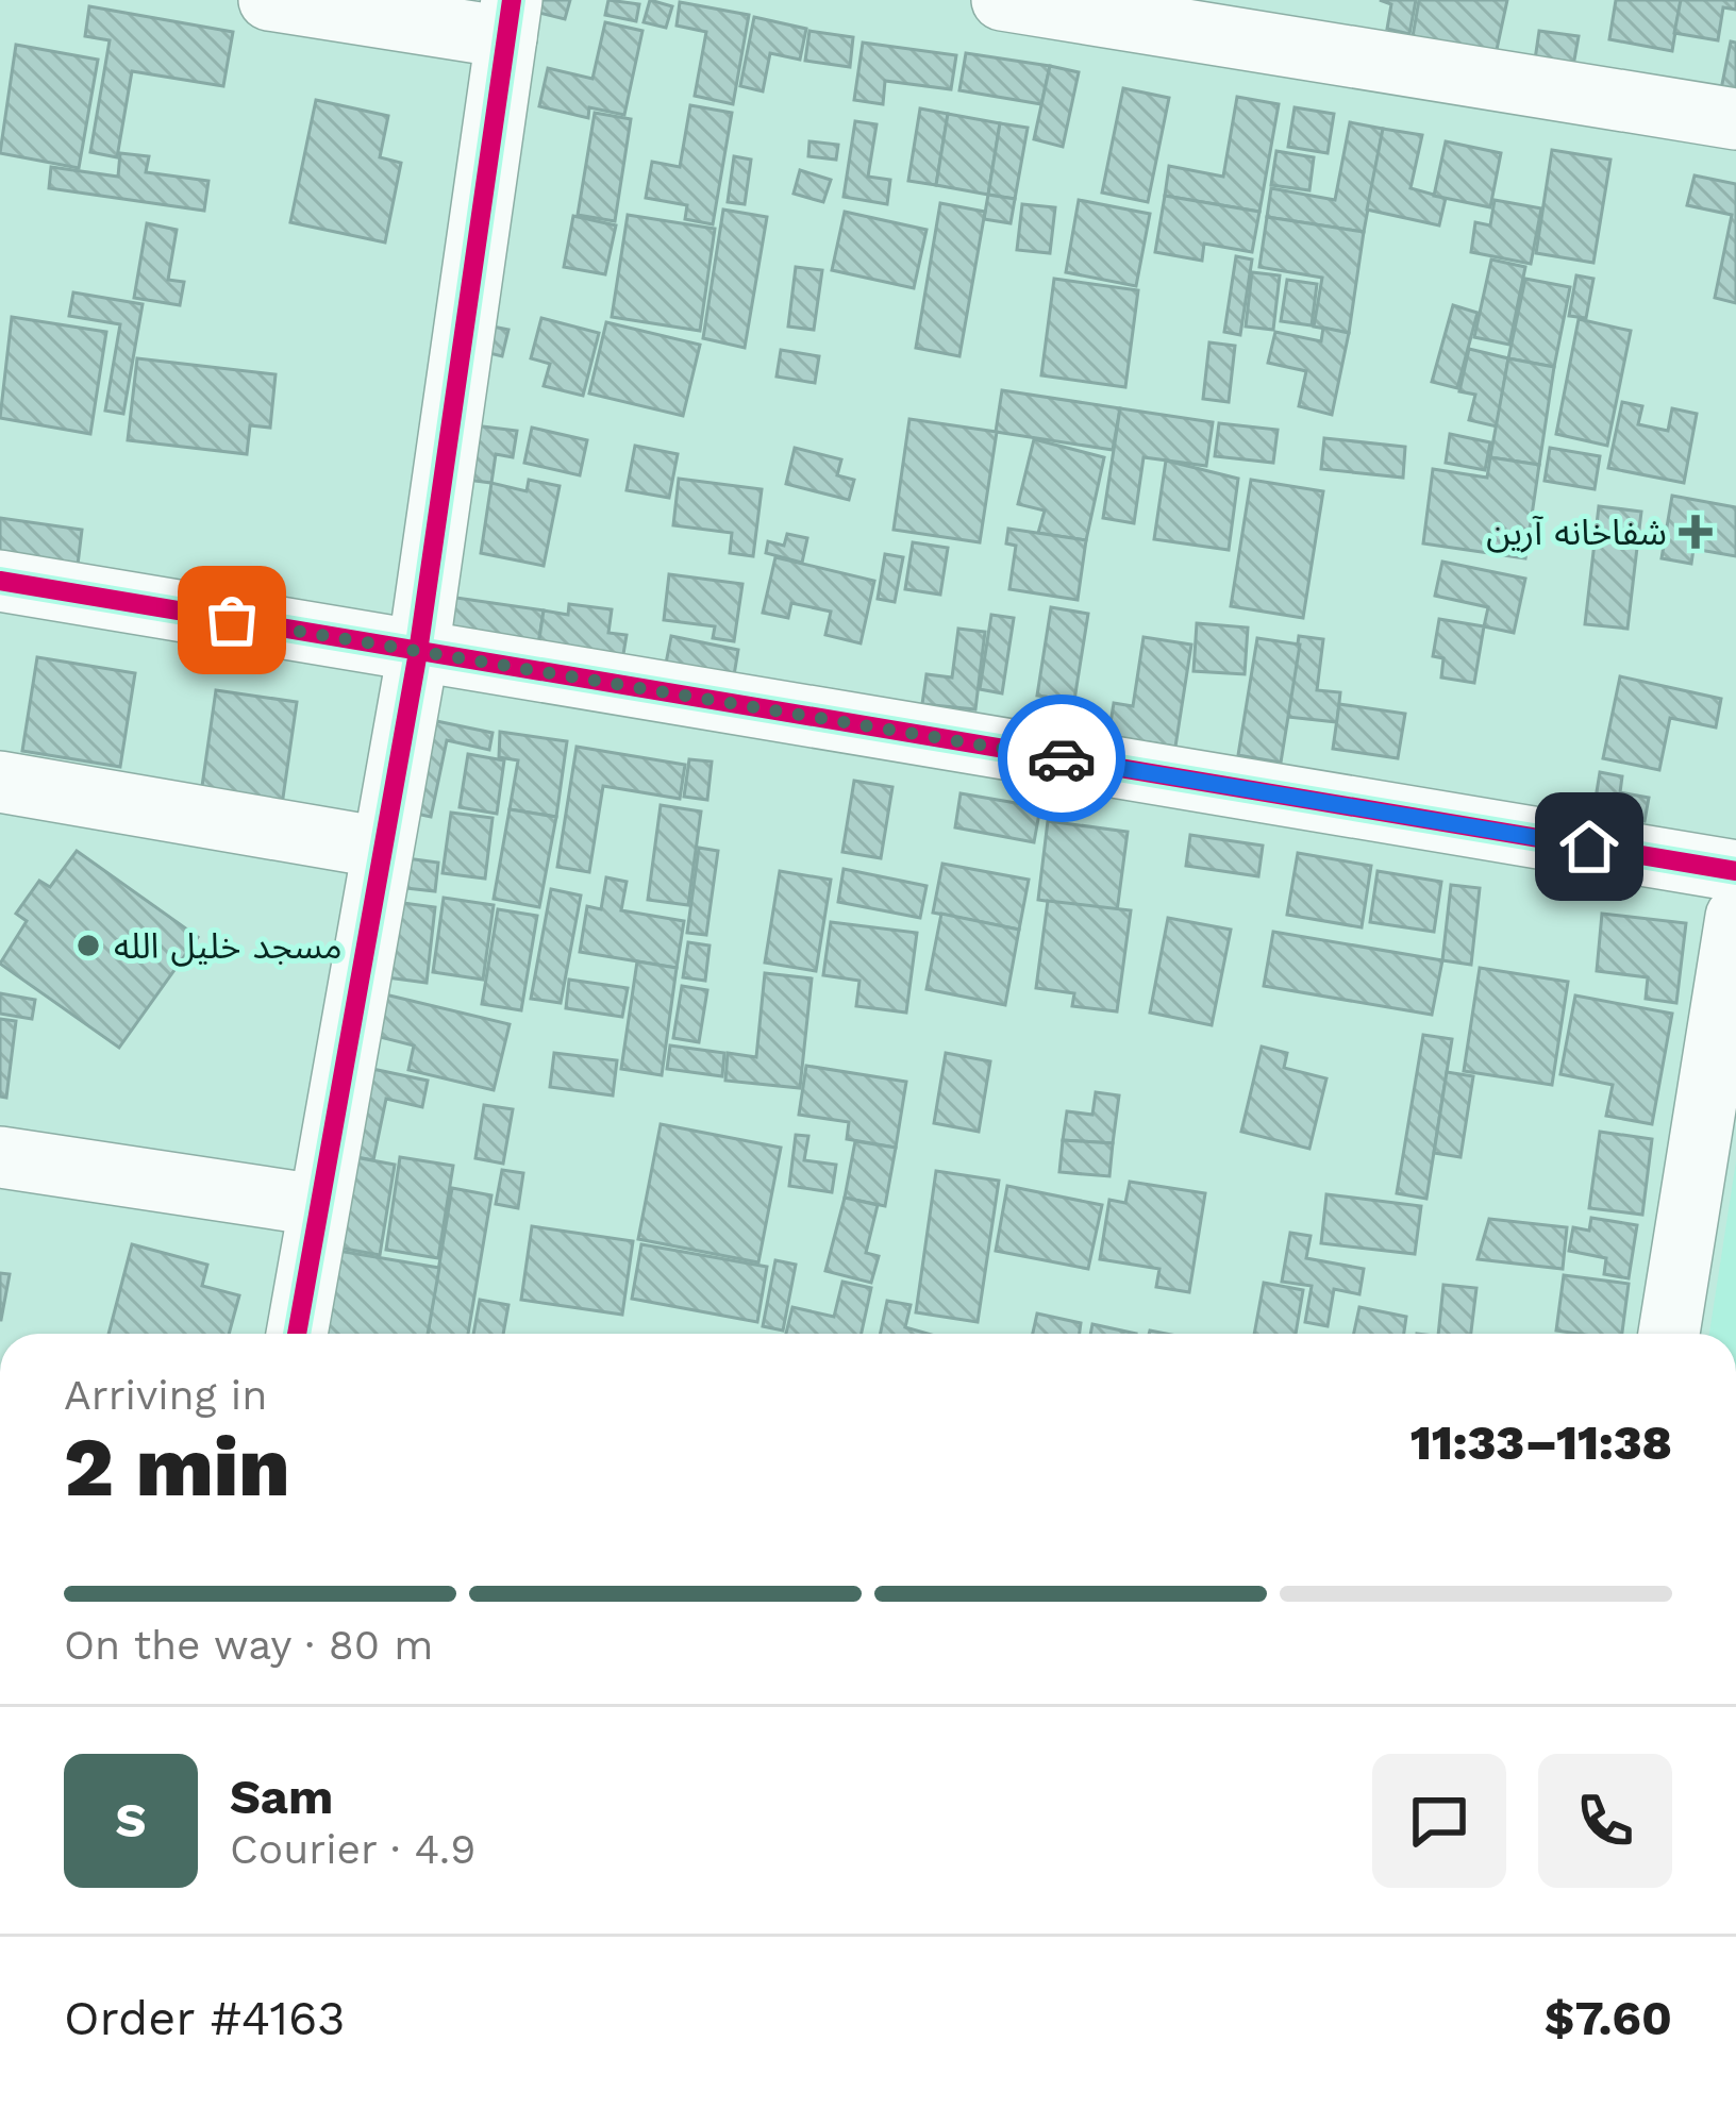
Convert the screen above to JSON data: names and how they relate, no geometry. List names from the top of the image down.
{
  "places": {
    "health": ["شفاخانه آرین"],
    "other": ["مسجد خلیل الله"]
  },
  "page": {
    "heading": ["2 min", "Arriving in", "11:33–11:38"],
    "panel": [
      "Sam",
      "Courier · 4.9",
      "Order #4163",
      "$7.60"
    ],
    "bar": "On the way · 80 m",
    "round": "S"
  }
}
